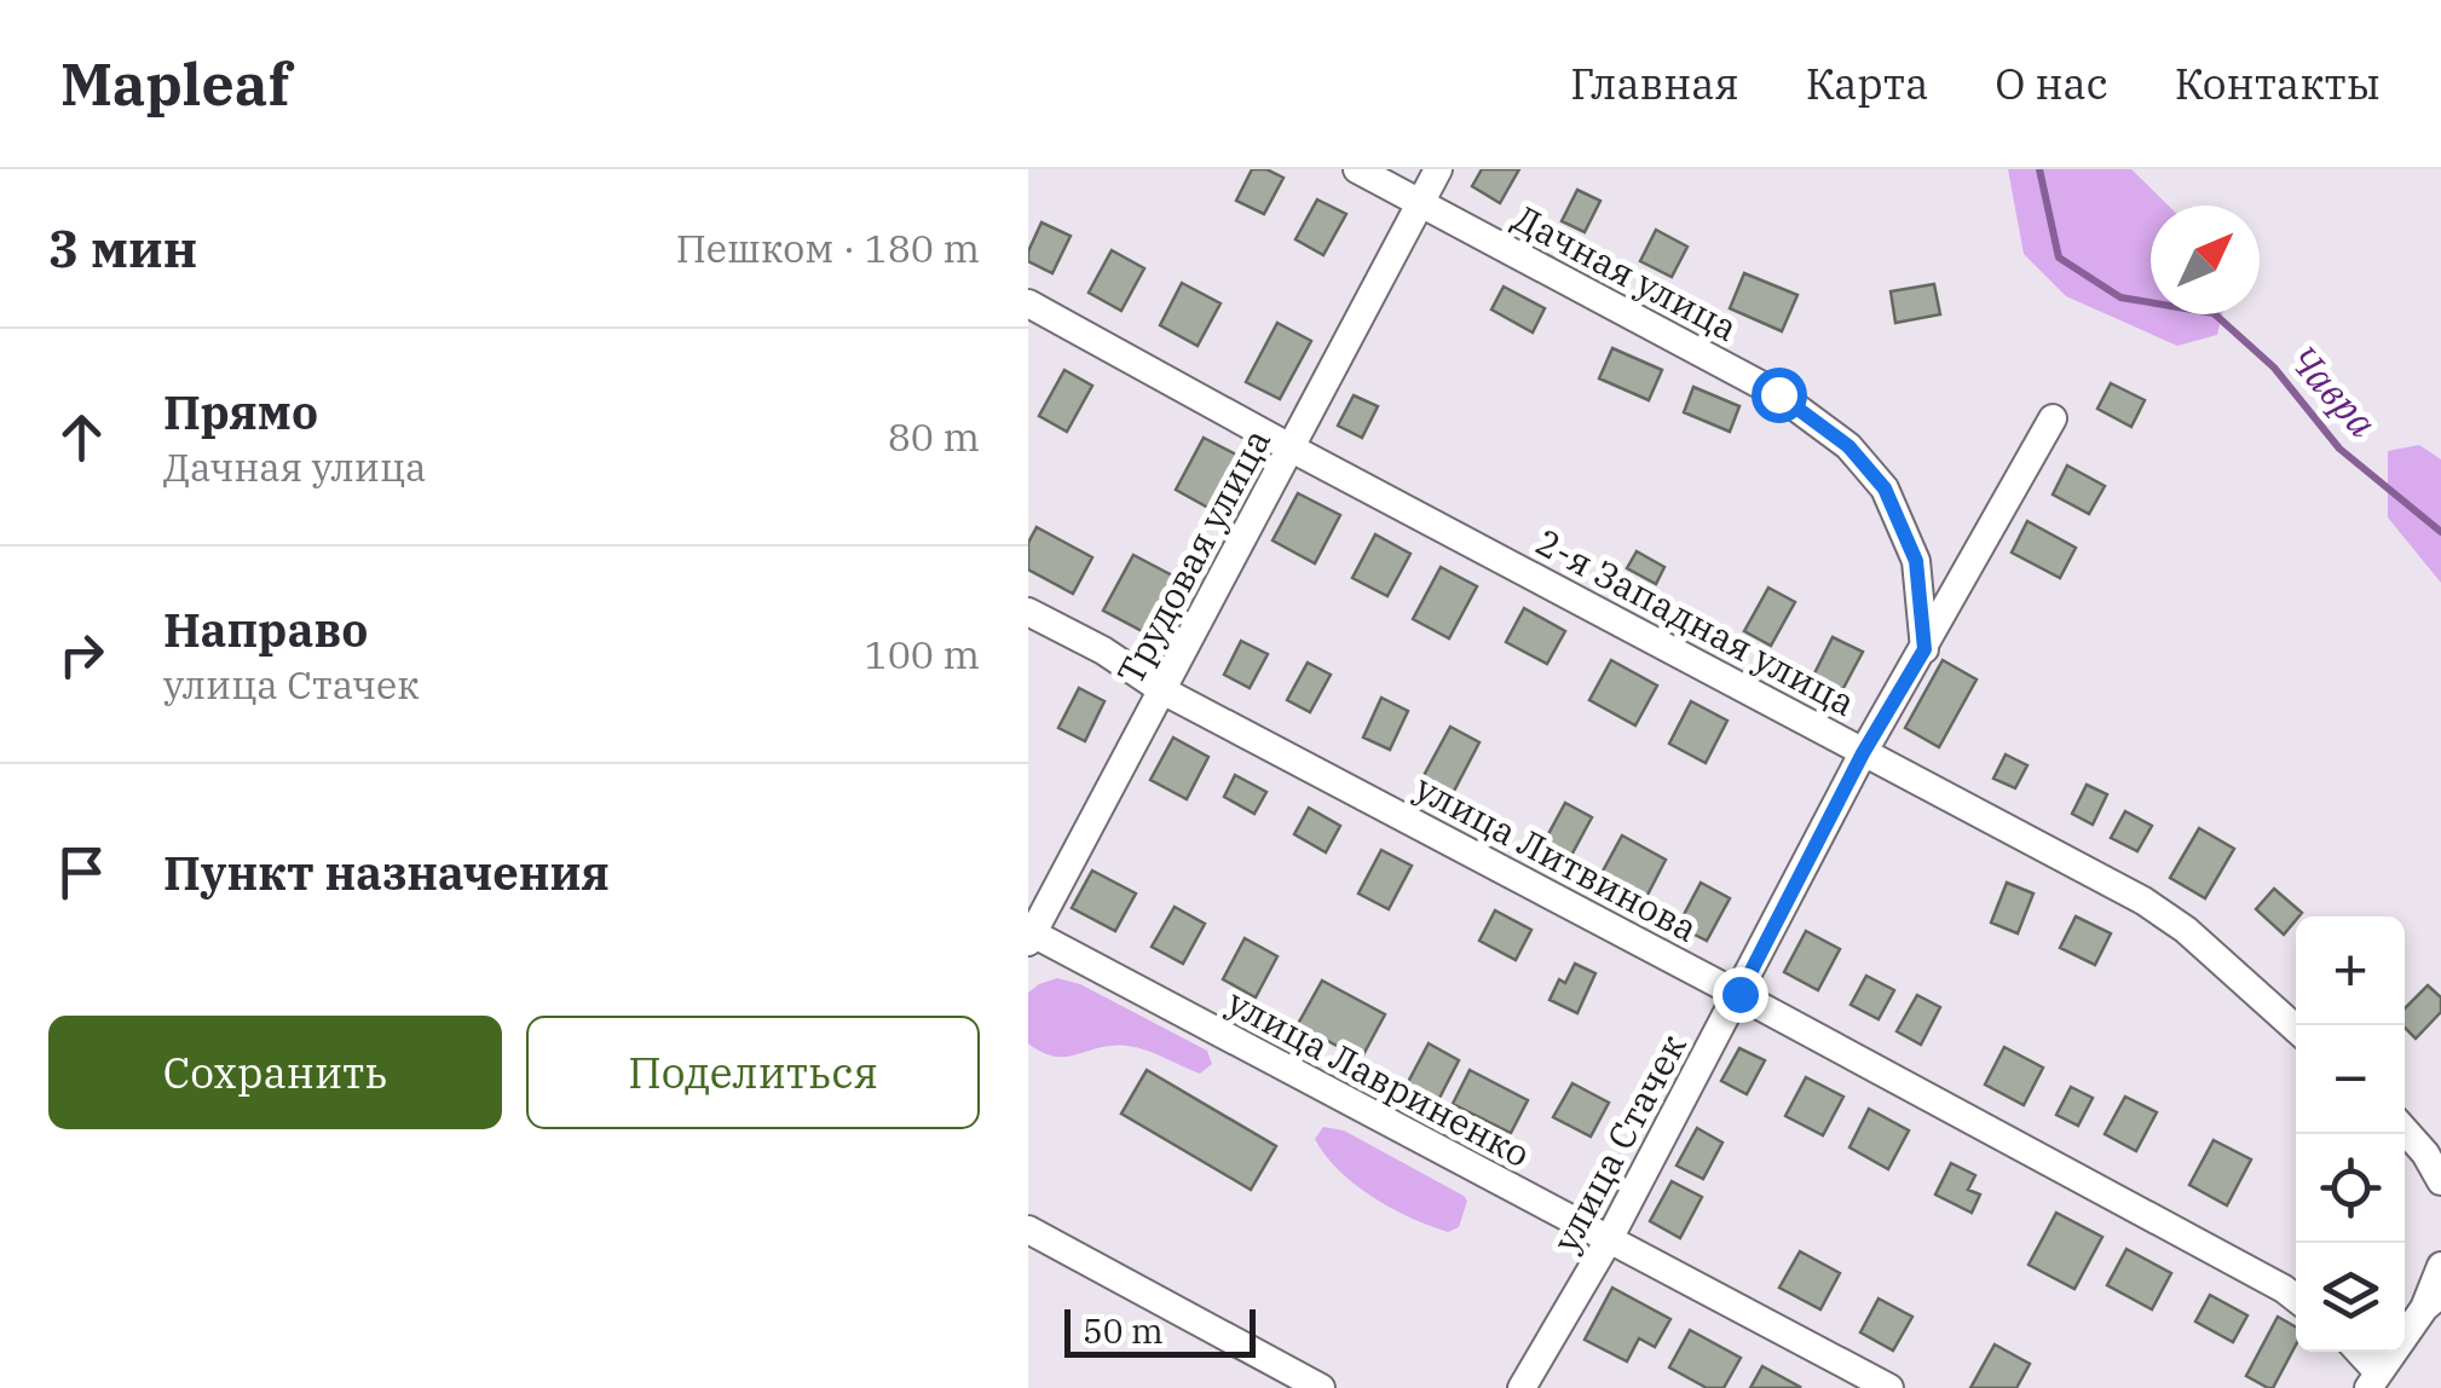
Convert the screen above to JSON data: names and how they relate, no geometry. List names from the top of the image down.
{
  "streets": {
    "street": [
      "Дачная улица",
      "Трудовая улица",
      "2-я Западная улица",
      "улица Литвинова",
      "улица Лавриненко",
      "улица Стачек"
    ]
  },
  "crossings": [
    ["Дачная улица", "Трудовая улица"],
    ["Дачная улица", "улица Стачек"],
    ["Трудовая улица", "2-я Западная улица"],
    ["Трудовая улица", "улица Литвинова"],
    ["Трудовая улица", "улица Лавриненко"],
    ["2-я Западная улица", "улица Стачек"],
    ["улица Литвинова", "улица Стачек"],
    ["улица Лавриненко", "улица Стачек"]
  ],
  "water": ["Чавра"],
  "scale_bar": "50 m",
  "north": "top right",
  "page": {
    "header": "Mapleaf",
    "nav": [
      "Главная",
      "Карта",
      "О нас",
      "Контакты"
    ],
    "heading": ["3 мин", "Пешком · 180 m"],
    "list": [
      ["Прямо", "Дачная улица", "80 m"],
      ["Направо", "улица Стачек", "100 m"],
      "Пункт назначения"
    ],
    "map_buttons": ["+", "−"],
    "buttons": ["Сохранить", "Поделиться"],
    "scale": "50 m"
  }
}
